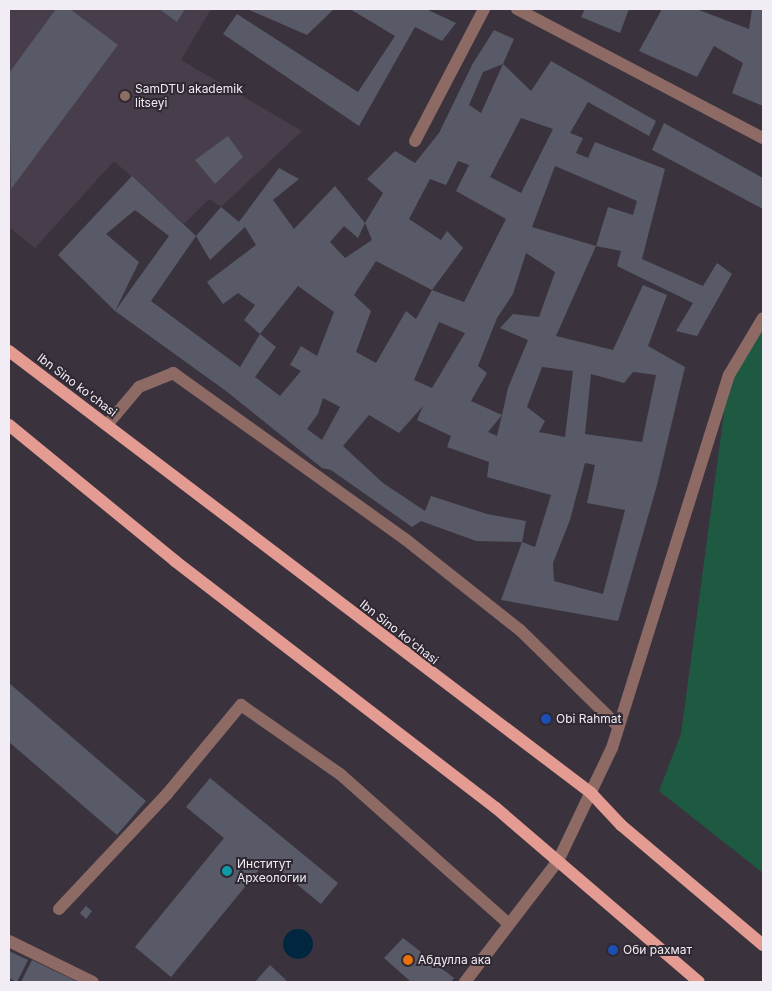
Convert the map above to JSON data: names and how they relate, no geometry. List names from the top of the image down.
{
  "streets": {
    "main road": ["Ibn Sino ko'chasi"]
  },
  "places": [
    "SamDTU akademik litseyi",
    "Obi Rahmat",
    "Институт Археологии",
    "Оби рахмат",
    "Абдулла ака"
  ]
}
